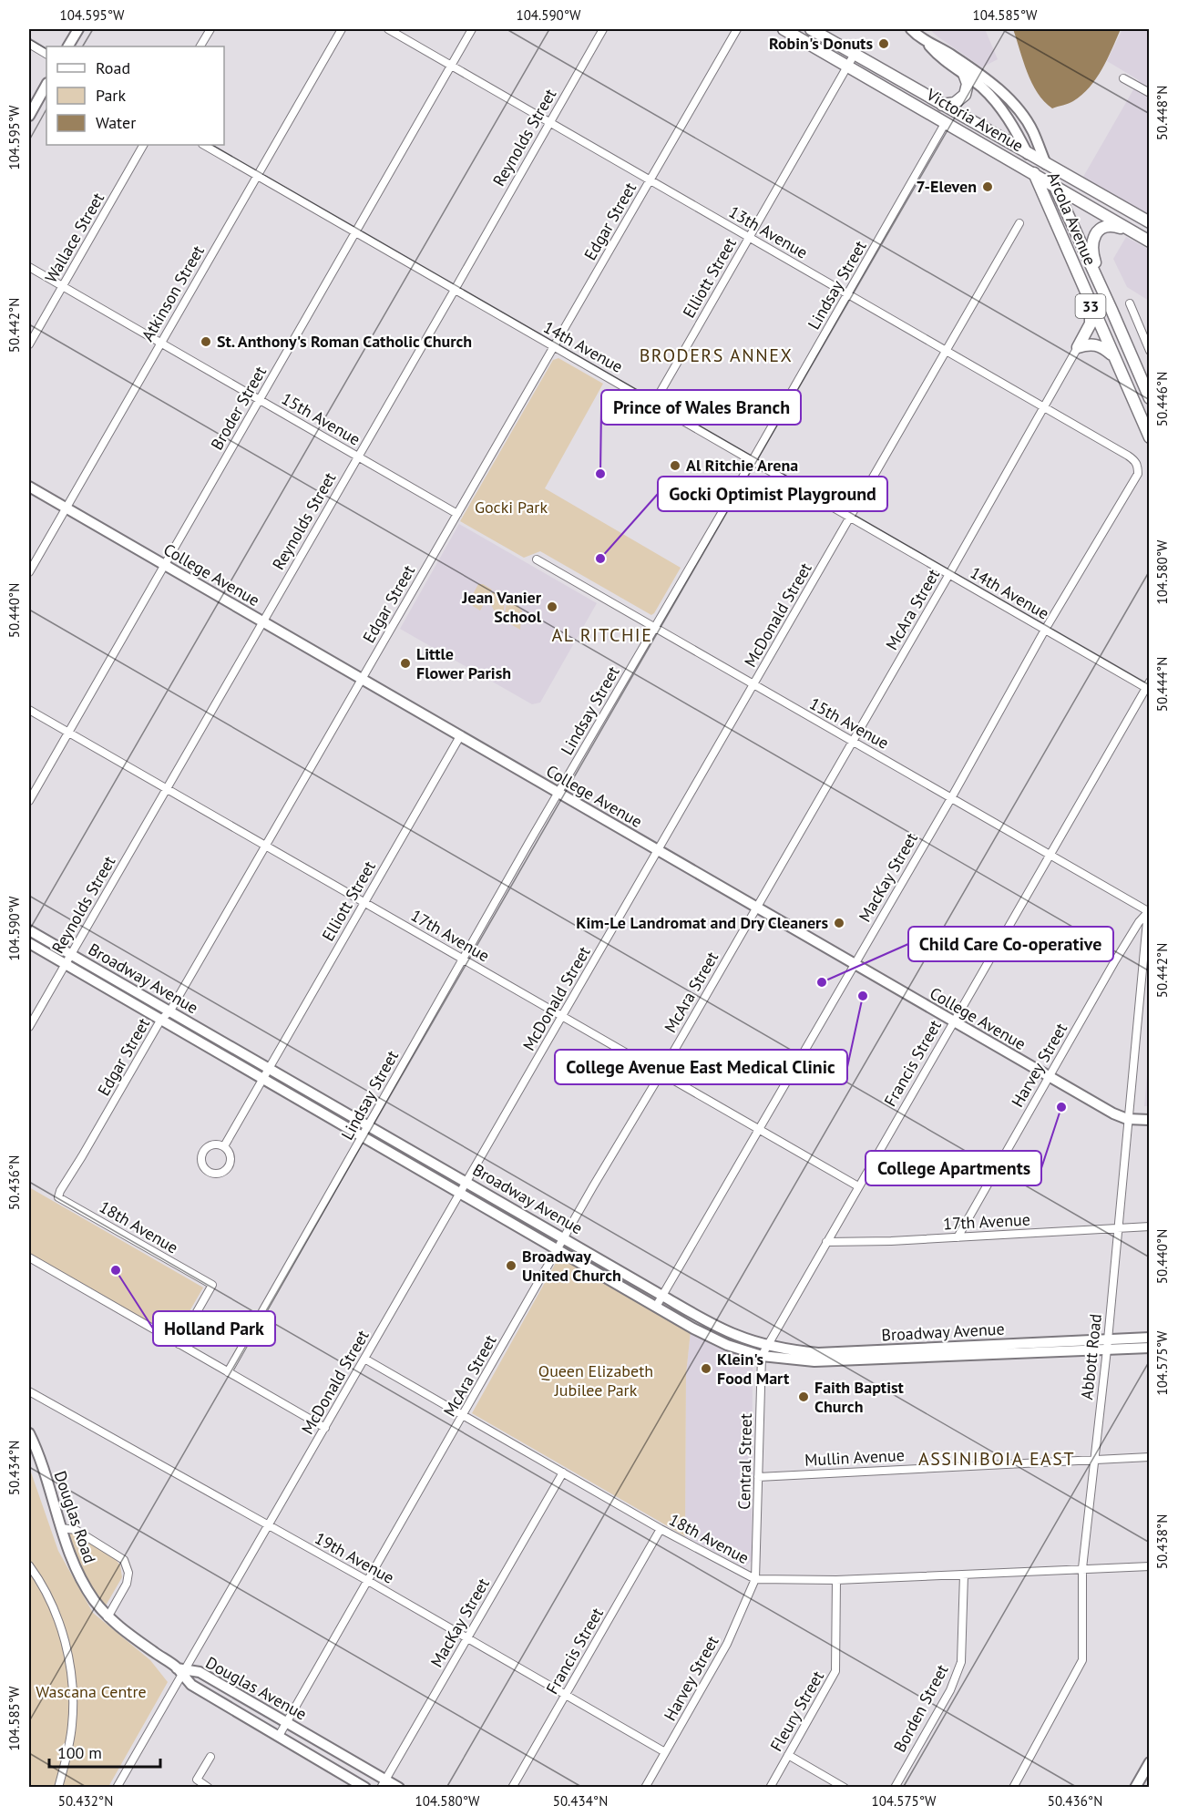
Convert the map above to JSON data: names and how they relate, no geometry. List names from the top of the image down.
{
  "streets": {
    "main road": ["Victoria Avenue", "Arcola Avenue", "33"],
    "street": [
      "Reynolds Street",
      "Edgar Street",
      "13th Avenue",
      "Wallace Street",
      "Elliott Street",
      "Lindsay Street",
      "Atkinson Street",
      "14th Avenue",
      "Broder Street",
      "15th Avenue",
      "College Avenue",
      "McAra Street",
      "McDonald Street",
      "MacKay Street",
      "17th Avenue",
      "Broadway Avenue",
      "Francis Street",
      "Harvey Street",
      "18th Avenue",
      "Abbott Road",
      "Mullin Avenue",
      "Central Street",
      "Douglas Road",
      "19th Avenue",
      "Douglas Avenue",
      "Borden Street",
      "Fleury Street"
    ]
  },
  "crossings": [
    ["Victoria Avenue", "Arcola Avenue"],
    ["Victoria Avenue", "Elliott Street"],
    ["Victoria Avenue", "Lindsay Street"],
    ["Reynolds Street", "13th Avenue"],
    ["Reynolds Street", "14th Avenue"],
    ["Reynolds Street", "15th Avenue"],
    ["Reynolds Street", "College Avenue"],
    ["Reynolds Street", "17th Avenue"],
    ["Reynolds Street", "Broadway Avenue"],
    ["Edgar Street", "13th Avenue"],
    ["Edgar Street", "14th Avenue"],
    ["Edgar Street", "15th Avenue"],
    ["Edgar Street", "College Avenue"],
    ["Edgar Street", "17th Avenue"],
    ["Edgar Street", "Broadway Avenue"],
    ["Edgar Street", "18th Avenue"],
    ["13th Avenue", "Elliott Street"],
    ["13th Avenue", "Lindsay Street"],
    ["13th Avenue", "Broder Street"],
    ["13th Avenue", "McAra Street"],
    ["13th Avenue", "McDonald Street"],
    ["13th Avenue", "MacKay Street"],
    ["Wallace Street", "15th Avenue"],
    ["Elliott Street", "14th Avenue"],
    ["Elliott Street", "College Avenue"],
    ["Elliott Street", "17th Avenue"],
    ["Elliott Street", "Broadway Avenue"],
    ["Lindsay Street", "14th Avenue"],
    ["Lindsay Street", "15th Avenue"],
    ["Lindsay Street", "College Avenue"],
    ["Lindsay Street", "17th Avenue"],
    ["Lindsay Street", "Broadway Avenue"],
    ["Atkinson Street", "14th Avenue"],
    ["Atkinson Street", "15th Avenue"],
    ["Atkinson Street", "College Avenue"],
    ["14th Avenue", "Broder Street"],
    ["14th Avenue", "McAra Street"],
    ["14th Avenue", "McDonald Street"],
    ["14th Avenue", "MacKay Street"],
    ["14th Avenue", "Francis Street"],
    ["Broder Street", "15th Avenue"],
    ["Broder Street", "College Avenue"],
    ["Broder Street", "17th Avenue"],
    ["15th Avenue", "McAra Street"],
    ["15th Avenue", "McDonald Street"],
    ["15th Avenue", "MacKay Street"],
    ["15th Avenue", "Francis Street"],
    ["15th Avenue", "Harvey Street"],
    ["15th Avenue", "Abbott Road"],
    ["College Avenue", "McAra Street"],
    ["College Avenue", "McDonald Street"],
    ["College Avenue", "MacKay Street"],
    ["College Avenue", "Francis Street"],
    ["College Avenue", "Harvey Street"],
    ["College Avenue", "Abbott Road"],
    ["McAra Street", "17th Avenue"],
    ["McAra Street", "Broadway Avenue"],
    ["McAra Street", "18th Avenue"],
    ["McAra Street", "19th Avenue"],
    ["McAra Street", "Douglas Avenue"],
    ["McDonald Street", "17th Avenue"],
    ["McDonald Street", "Broadway Avenue"],
    ["McDonald Street", "18th Avenue"],
    ["McDonald Street", "Douglas Road"],
    ["McDonald Street", "19th Avenue"],
    ["McDonald Street", "Douglas Avenue"],
    ["MacKay Street", "17th Avenue"],
    ["MacKay Street", "Broadway Avenue"],
    ["MacKay Street", "18th Avenue"],
    ["MacKay Street", "19th Avenue"],
    ["MacKay Street", "Douglas Avenue"],
    ["17th Avenue", "Francis Street"],
    ["17th Avenue", "Harvey Street"],
    ["17th Avenue", "Abbott Road"],
    ["Broadway Avenue", "Francis Street"],
    ["Broadway Avenue", "Abbott Road"],
    ["Broadway Avenue", "Central Street"],
    ["Francis Street", "18th Avenue"],
    ["Francis Street", "Central Street"],
    ["Francis Street", "19th Avenue"],
    ["Harvey Street", "18th Avenue"],
    ["Harvey Street", "Abbott Road"],
    ["Harvey Street", "Central Street"],
    ["Harvey Street", "19th Avenue"],
    ["18th Avenue", "Abbott Road"],
    ["18th Avenue", "Central Street"],
    ["18th Avenue", "Borden Street"],
    ["18th Avenue", "Fleury Street"],
    ["Abbott Road", "Mullin Avenue"],
    ["Mullin Avenue", "Central Street"],
    ["Douglas Road", "Douglas Avenue"]
  ],
  "districts": ["BRODERS ANNEX", "AL RITCHIE", "ASSINIBOIA EAST"],
  "parks": ["Gocki Park", "Queen Elizabeth Jubilee Park", "Wascana Centre"],
  "places": [
    "Robin's Donuts",
    "7-Eleven",
    "St. Anthony's Roman Catholic Church",
    "Al Ritchie Arena",
    "Prince of Wales Branch",
    "Gocki Optimist Playground",
    "Jean Vanier School",
    "Little Flower Parish",
    "Kim-Le Landromat and Dry Cleaners",
    "Child Care Co-operative",
    "College Avenue East Medical Clinic",
    "College Apartments",
    "Broadway United Church",
    "Holland Park",
    "Klein's Food Mart",
    "Faith Baptist Church"
  ],
  "legend": ["Road", "Park", "Water"],
  "scale_bar": "100 m",
  "coordinates": [
    "104.595°W",
    "104.590°W",
    "104.585°W",
    "50.448°N",
    "50.442°N",
    "50.446°N",
    "104.580°W",
    "50.440°N",
    "50.444°N",
    "50.436°N",
    "104.575°W",
    "50.434°N",
    "50.438°N",
    "50.432°N"
  ]
}
